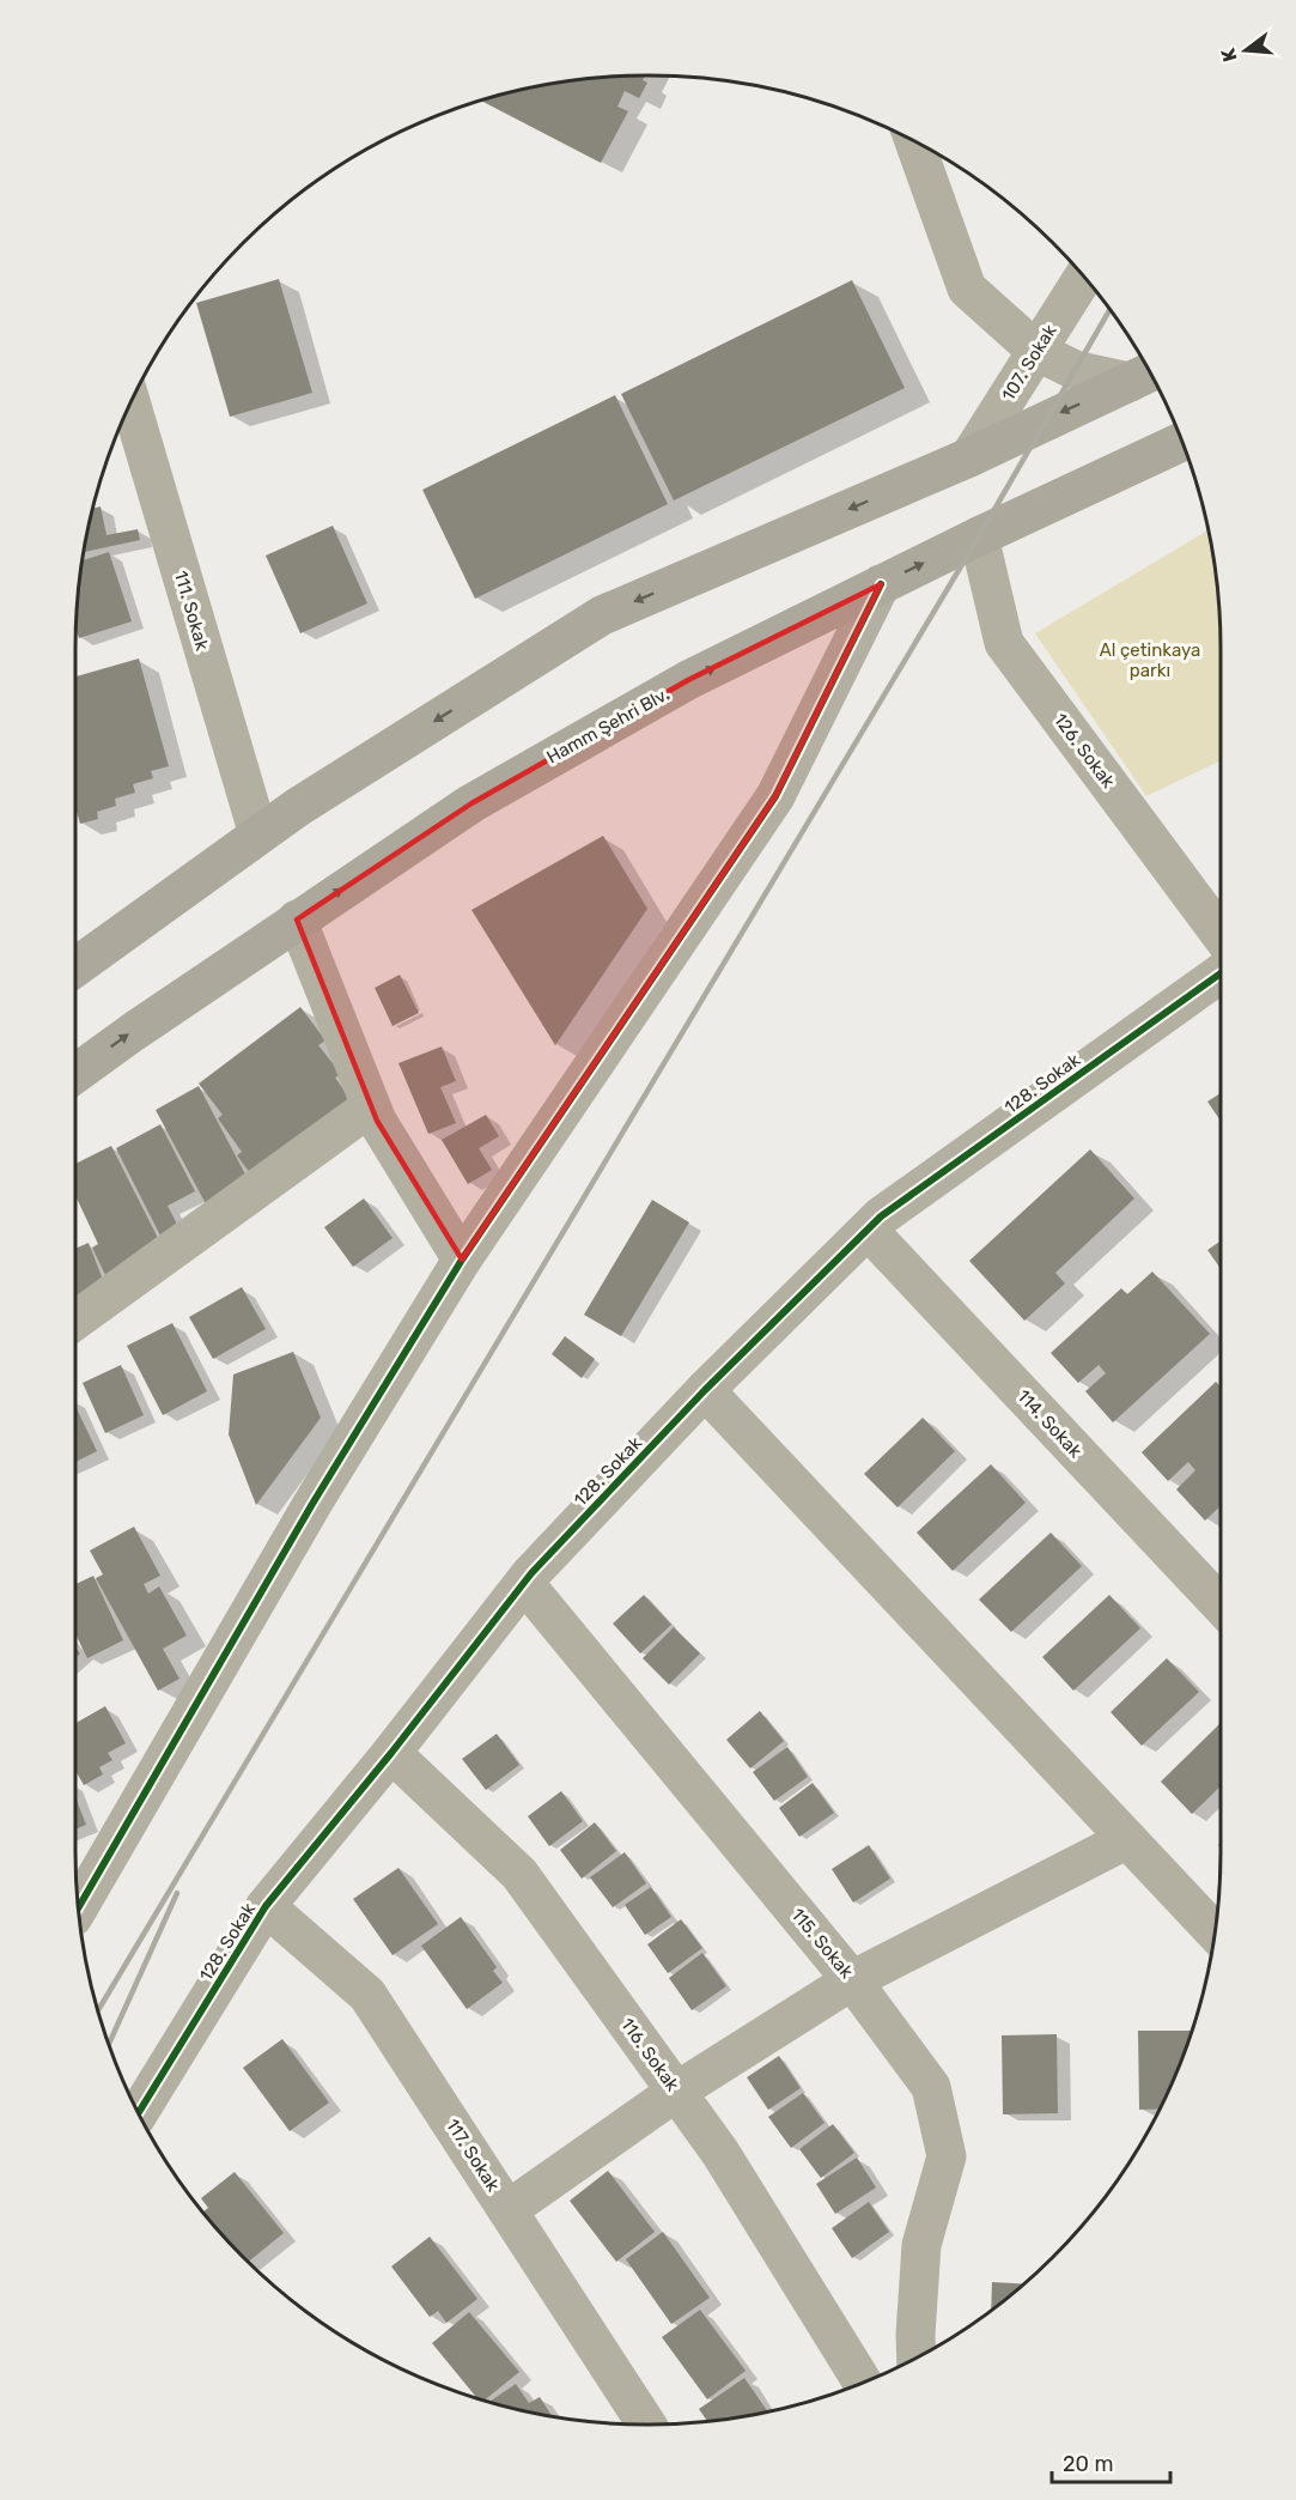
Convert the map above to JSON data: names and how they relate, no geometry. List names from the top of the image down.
{
  "streets": {
    "main road": ["Hamm Şehri Blv."],
    "street": [
      "107. Sokak",
      "111. Sokak",
      "126. Sokak",
      "128. Sokak",
      "114. Sokak",
      "115. Sokak",
      "116. Sokak",
      "117. Sokak"
    ]
  },
  "crossings": [
    ["Hamm Şehri Blv.", "126. Sokak"],
    ["128. Sokak", "114. Sokak"],
    ["128. Sokak", "115. Sokak"],
    ["128. Sokak", "116. Sokak"],
    ["128. Sokak", "117. Sokak"]
  ],
  "parks": ["Al çetinkaya parkı"],
  "scale_bar": "20 m",
  "north": "left"
}
